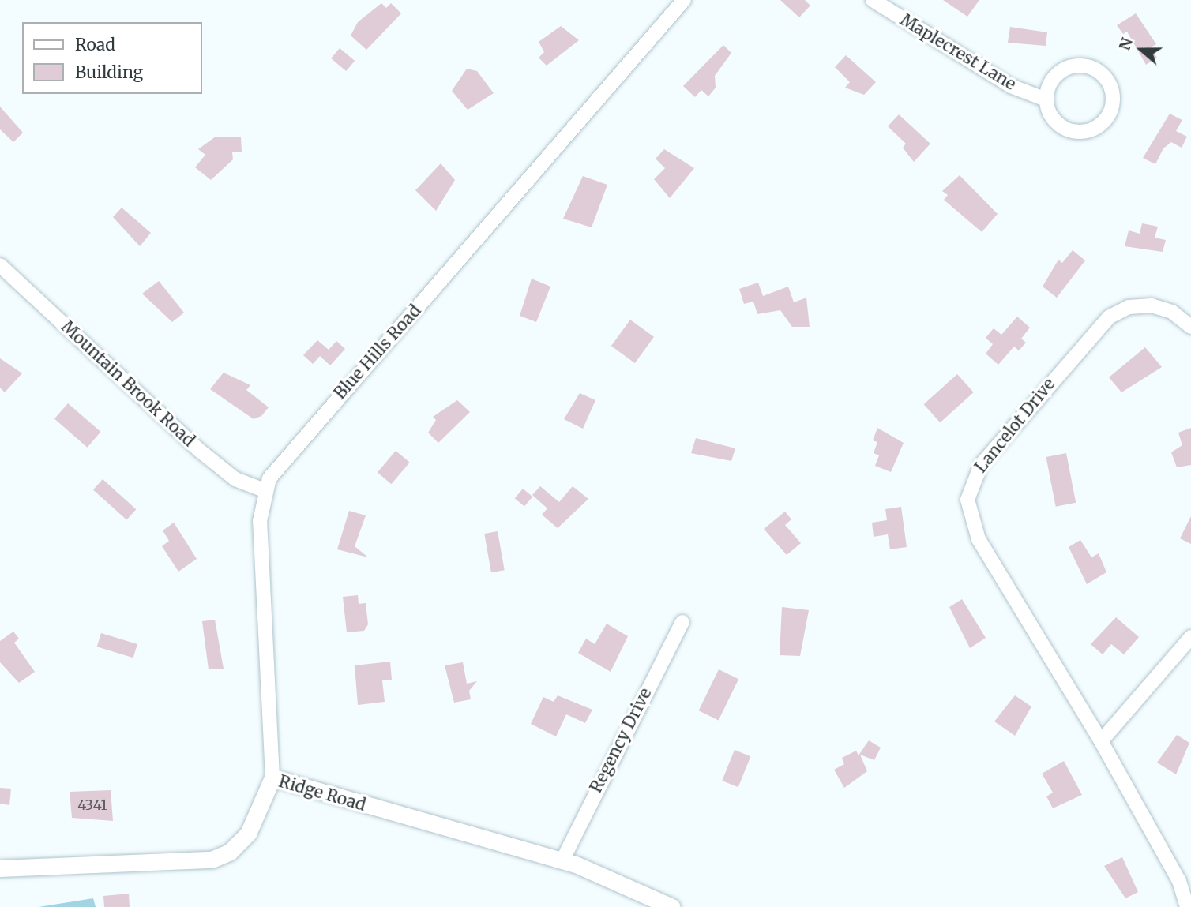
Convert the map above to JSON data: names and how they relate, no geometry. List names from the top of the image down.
{
  "streets": {
    "street": [
      "Maplecrest Lane",
      "Blue Hills Road",
      "Mountain Brook Road",
      "Lancelot Drive",
      "Regency Drive",
      "Ridge Road"
    ]
  },
  "crossings": [
    ["Blue Hills Road", "Mountain Brook Road"],
    ["Blue Hills Road", "Ridge Road"],
    ["Regency Drive", "Ridge Road"]
  ],
  "house_numbers": ["4341"],
  "legend": ["Road", "Building"],
  "north": "left"
}
